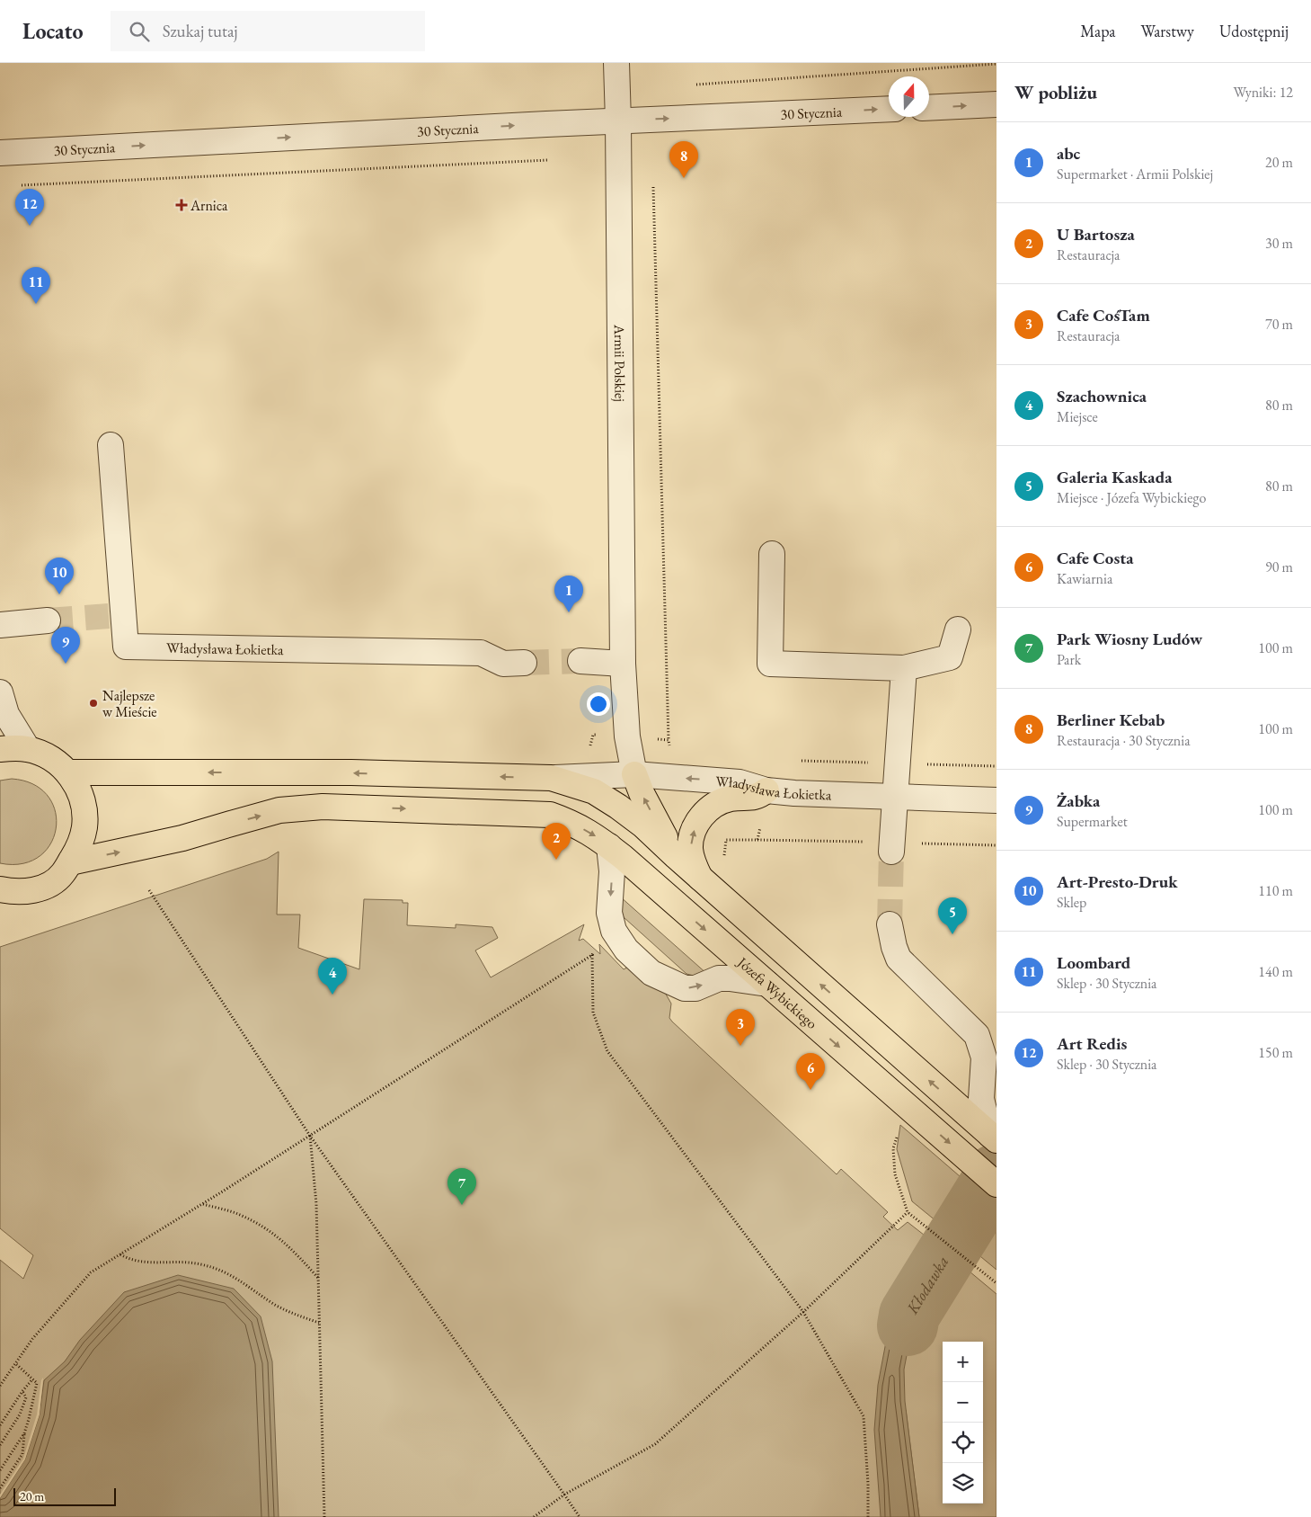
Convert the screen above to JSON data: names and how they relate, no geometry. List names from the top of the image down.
{
  "streets": {
    "main road": ["Władysława Łokietka", "Józefa Wybickiego"],
    "street": ["30 Stycznia", "Armii Polskiej"]
  },
  "crossings": [
    ["30 Stycznia", "Armii Polskiej"],
    ["Armii Polskiej", "Władysława Łokietka"]
  ],
  "one_way": ["30 Stycznia", "Władysława Łokietka"],
  "water": ["Kłodawka"],
  "places": {
    "health": ["Arnica"],
    "other": ["Najlepsze w Mieście"]
  },
  "scale_bar": "20 m",
  "north": "top",
  "page": {
    "header": "Locato",
    "search": "Szukaj tutaj",
    "nav": ["Mapa", "Warstwy", "Udostępnij"],
    "heading": ["W pobliżu", "Wyniki: 12"],
    "list": [
      {
        "mark": "1",
        "name": "abc",
        "note": "Supermarket · Armii Polskiej",
        "value": "20 m"
      },
      {
        "mark": "2",
        "name": "U Bartosza",
        "note": "Restauracja",
        "value": "30 m"
      },
      {
        "mark": "3",
        "name": "Cafe CośTam",
        "note": "Restauracja",
        "value": "70 m"
      },
      {
        "mark": "4",
        "name": "Szachownica",
        "note": "Miejsce",
        "value": "80 m"
      },
      {
        "mark": "5",
        "name": "Galeria Kaskada",
        "note": "Miejsce · Józefa Wybickiego",
        "value": "80 m"
      },
      {
        "mark": "6",
        "name": "Cafe Costa",
        "note": "Kawiarnia",
        "value": "90 m"
      },
      {
        "mark": "7",
        "name": "Park Wiosny Ludów",
        "note": "Park",
        "value": "100 m"
      },
      {
        "mark": "8",
        "name": "Berliner Kebab",
        "note": "Restauracja · 30 Stycznia",
        "value": "100 m"
      },
      {
        "mark": "9",
        "name": "Żabka",
        "note": "Supermarket",
        "value": "100 m"
      },
      {
        "mark": "10",
        "name": "Art-Presto-Druk",
        "note": "Sklep",
        "value": "110 m"
      },
      {
        "mark": "11",
        "name": "Loombard",
        "note": "Sklep · 30 Stycznia",
        "value": "140 m"
      },
      {
        "mark": "12",
        "name": "Art Redis",
        "note": "Sklep · 30 Stycznia",
        "value": "150 m"
      }
    ],
    "pins": [
      "8",
      "12",
      "11",
      "10",
      "1",
      "9",
      "2",
      "5",
      "4",
      "3",
      "6",
      "7"
    ],
    "map_buttons": ["+", "−"],
    "scale": "20 m"
  }
}
